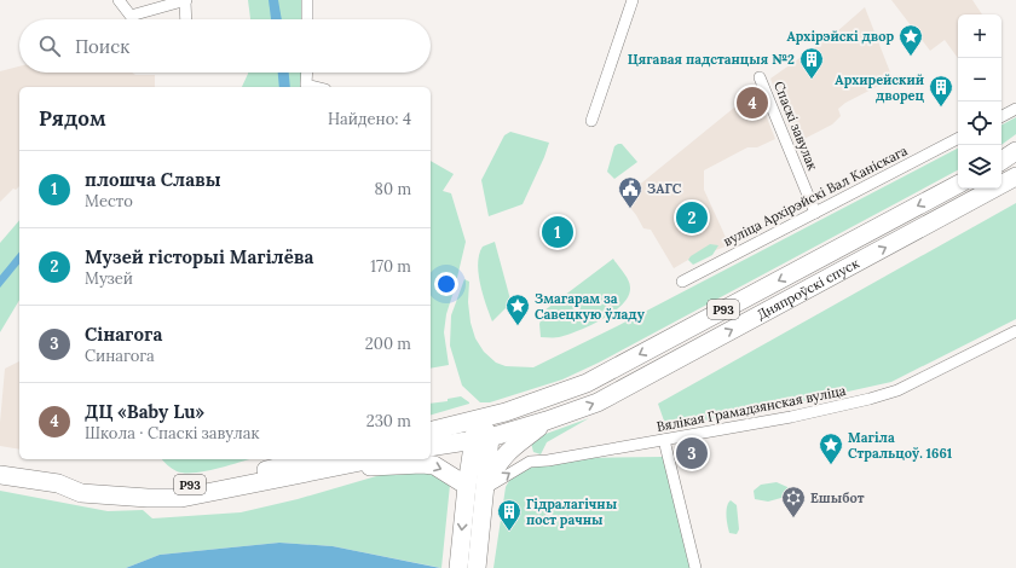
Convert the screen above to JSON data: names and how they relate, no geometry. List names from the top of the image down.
{
  "streets": {
    "main road": ["Дняпроўскі спуск", "Р93"],
    "street": ["Спаскі завулак", "вуліца Архірэйскі Вал Каніскага", "Вялікая Грамадзянская вуліца"]
  },
  "crossings": [
    ["Спаскі завулак", "вуліца Архірэйскі Вал Каніскага"],
    ["Дняпроўскі спуск", "Р93"]
  ],
  "places": {
    "place": ["Архірэйскі двор", "Змагарам за Савецкую ўладу", "Магіла Стральцоў. 1661"],
    "building": ["Цягавая падстанцыя №2", "Архирейский дворец", "Гідралагічны пост рачны"],
    "public building": ["ЗАГС"],
    "synagogue": ["Ешыбот"]
  },
  "page": {
    "map_buttons": ["+", "−"],
    "search": "Поиск",
    "pins": [
      "4",
      "2",
      "1",
      "3"
    ],
    "heading": ["Рядом", "Найдено: 4"],
    "list": [
      {
        "mark": "1",
        "name": "плошча Славы",
        "note": "Место",
        "value": "80 m"
      },
      {
        "mark": "2",
        "name": "Музей гісторыі Магілёва",
        "note": "Музей",
        "value": "170 m"
      },
      {
        "mark": "3",
        "name": "Сінагога",
        "note": "Синагога",
        "value": "200 m"
      },
      {
        "mark": "4",
        "name": "ДЦ «Baby Lu»",
        "note": "Школа · Спаскі завулак",
        "value": "230 m"
      }
    ]
  }
}
